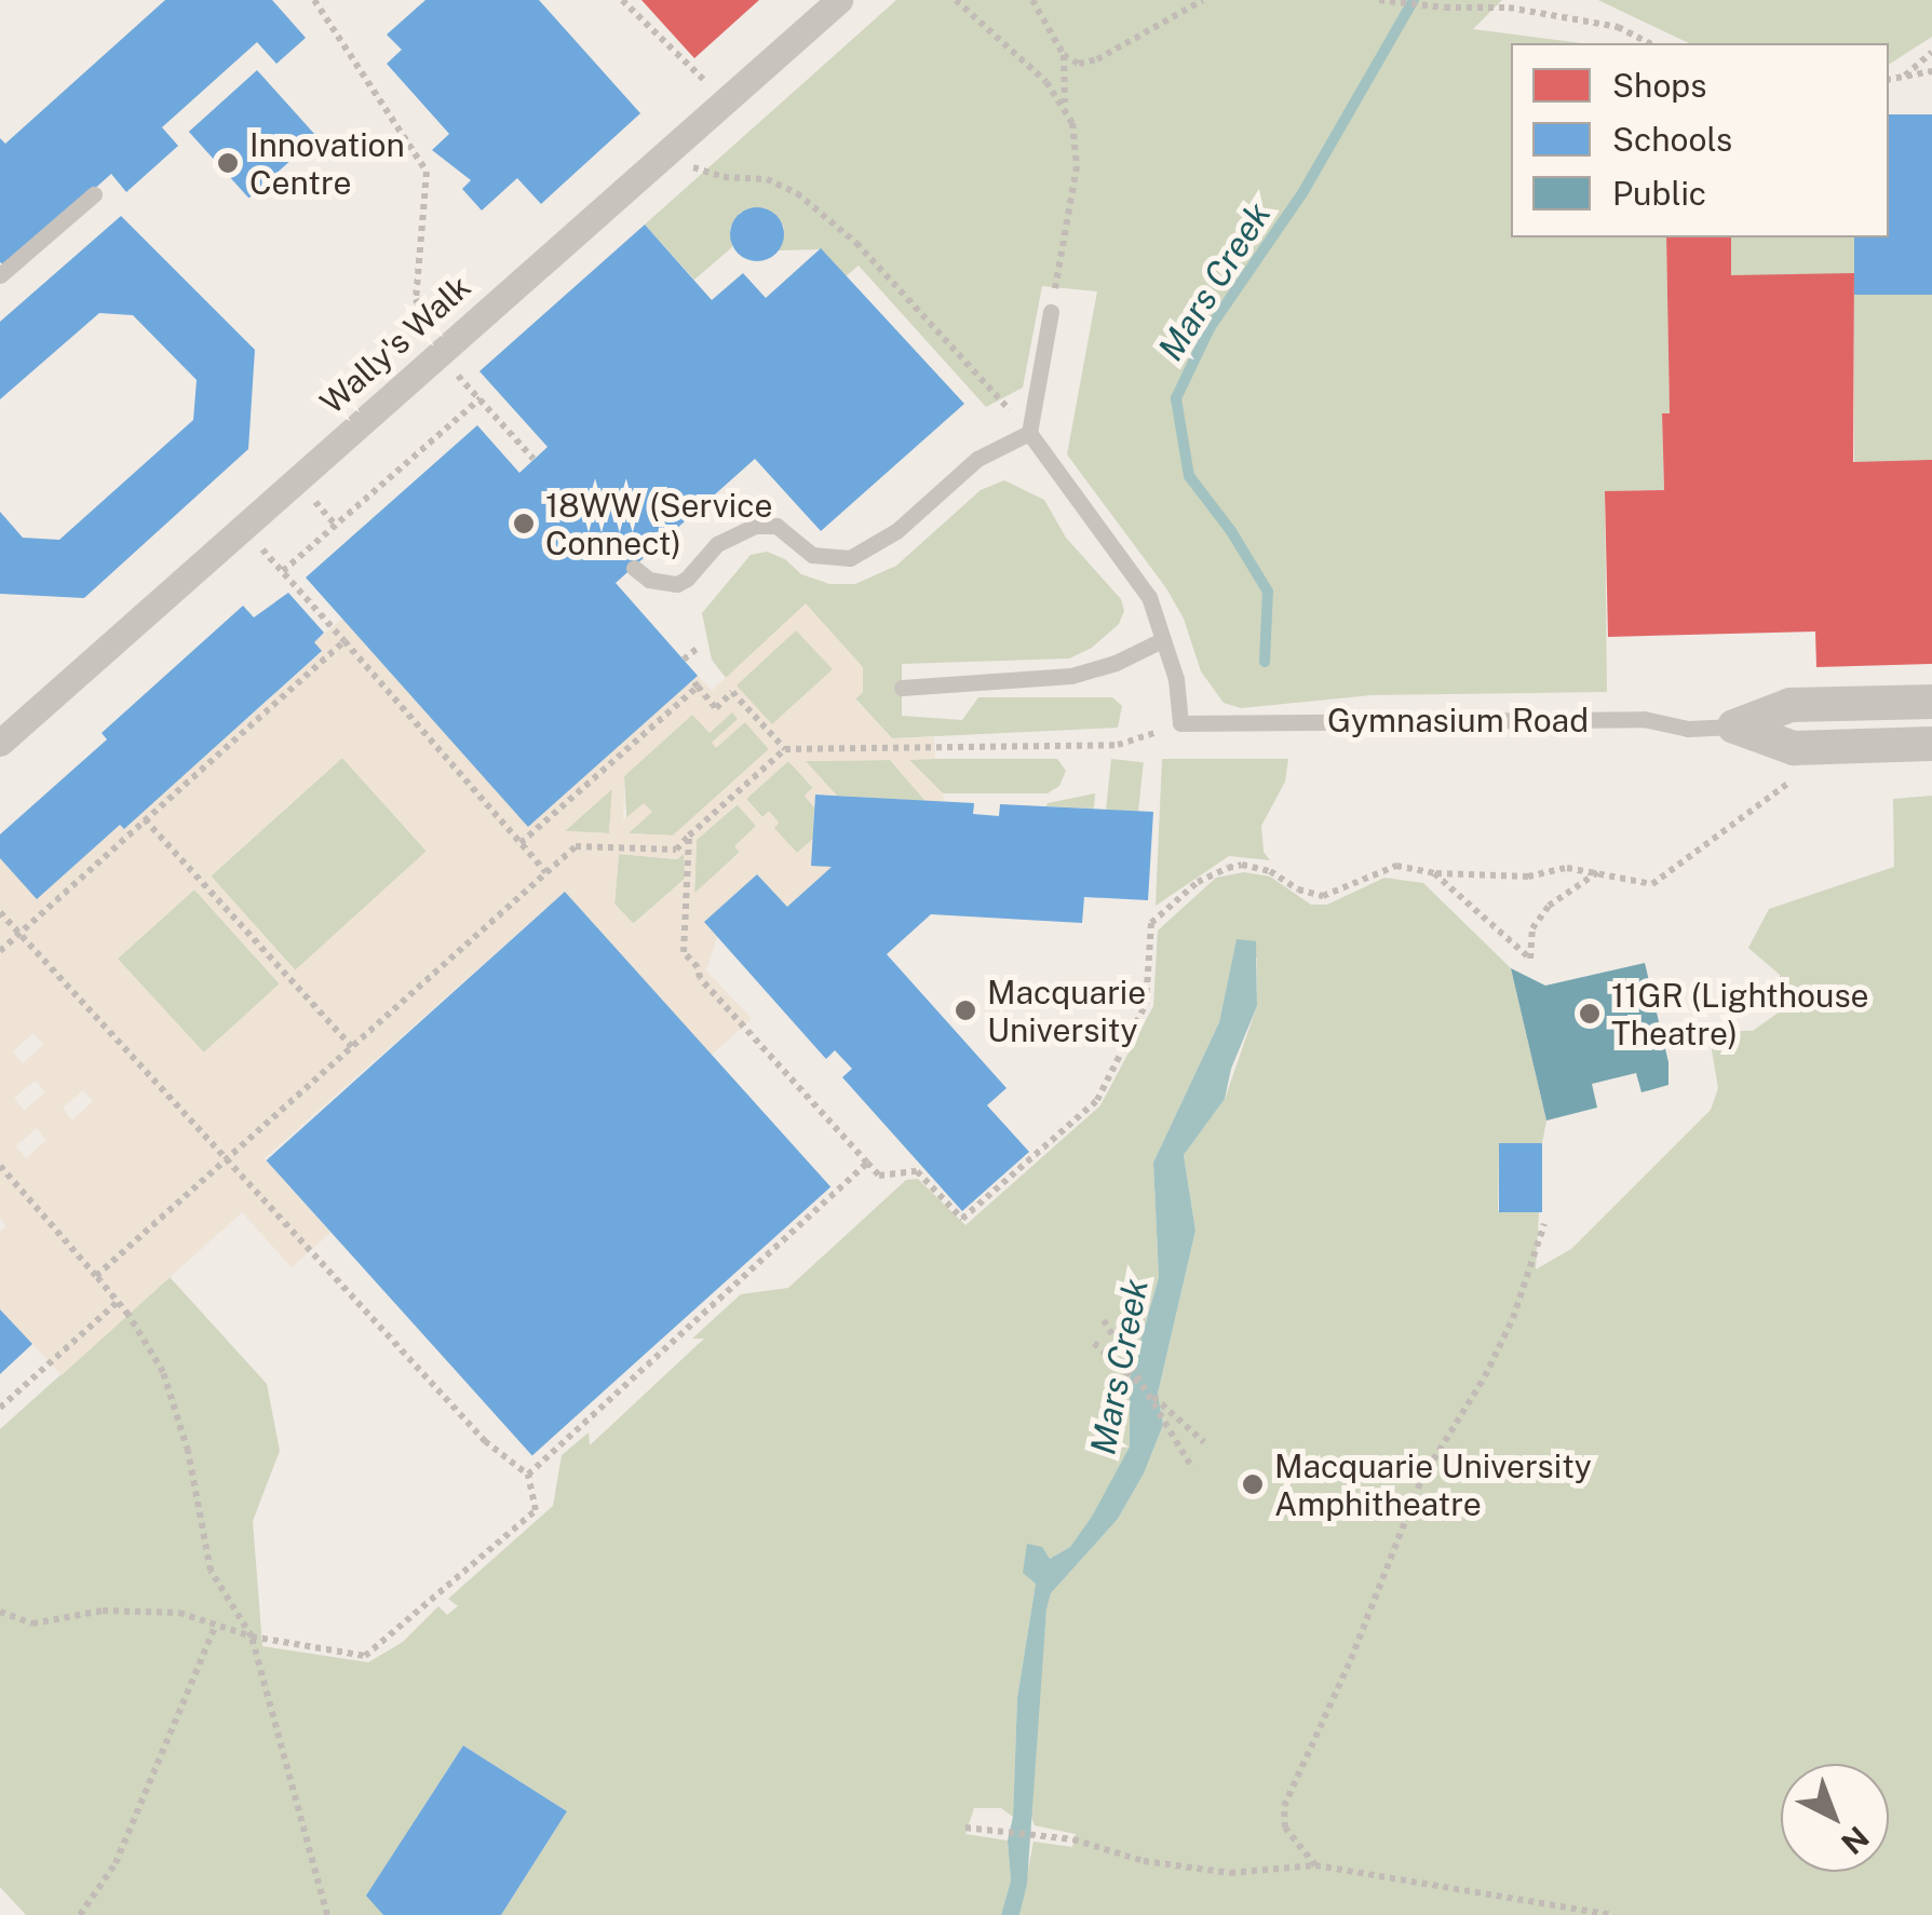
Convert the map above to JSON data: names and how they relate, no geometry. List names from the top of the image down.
{
  "streets": {
    "street": ["Wally's Walk", "Gymnasium Road"]
  },
  "water": ["Mars Creek"],
  "places": [
    "Innovation Centre",
    "18WW (Service Connect)",
    "Macquarie University",
    "11GR (Lighthouse Theatre)",
    "Macquarie University Amphitheatre"
  ],
  "legend": ["Shops", "Schools", "Public"],
  "north": "bottom right"
}
